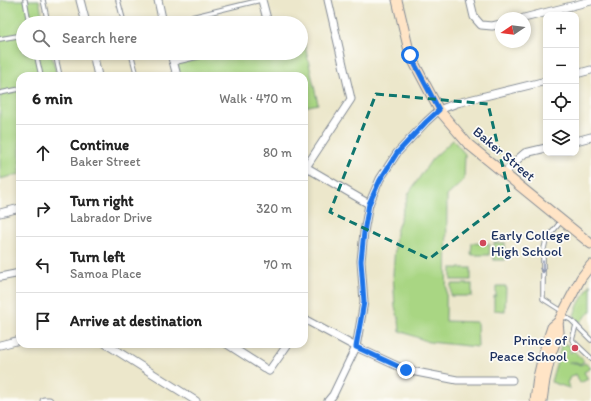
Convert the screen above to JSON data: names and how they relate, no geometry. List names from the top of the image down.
{
  "streets": {
    "street": ["Baker Street"]
  },
  "places": ["Early College High School", "Prince of Peace School"],
  "north": "left",
  "page": {
    "map_buttons": ["+", "−"],
    "search": "Search here",
    "heading": ["6 min", "Walk · 470 m"],
    "list": [
      ["Continue", "Baker Street", "80 m"],
      ["Turn right", "Labrador Drive", "320 m"],
      ["Turn left", "Samoa Place", "70 m"],
      "Arrive at destination"
    ]
  }
}
